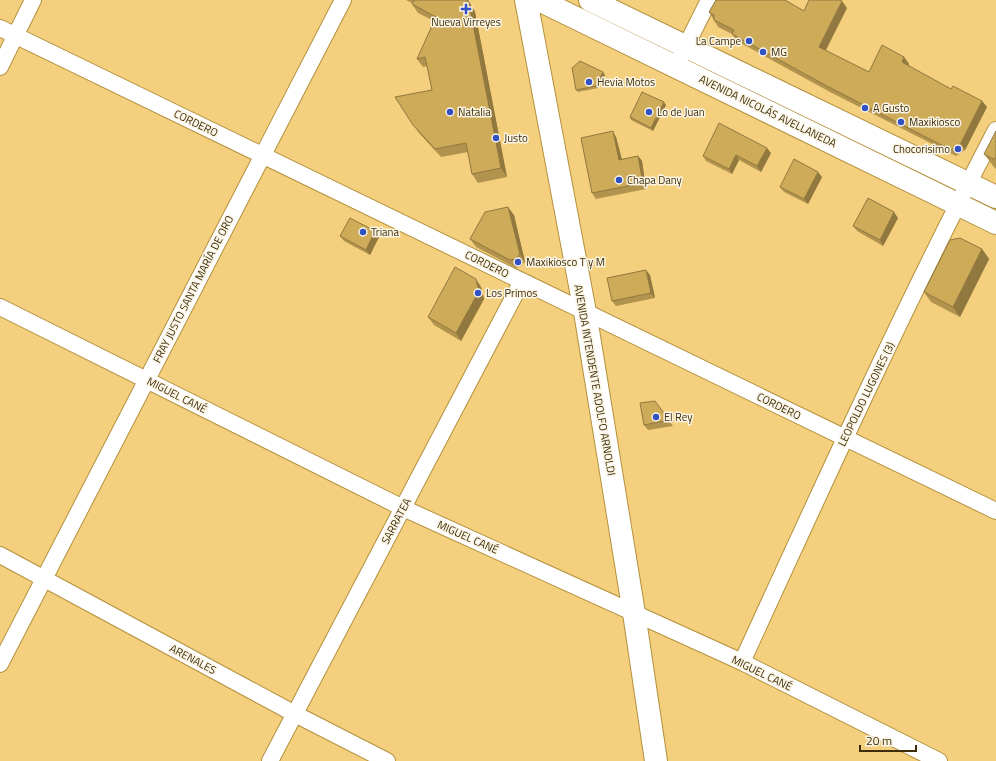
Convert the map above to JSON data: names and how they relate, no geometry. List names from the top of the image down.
{
  "streets": {
    "main road": ["AVENIDA NICOLÁS AVELLANEDA", "AVENIDA INTENDENTE ADOLFO ARNOLDI"],
    "street": [
      "CORDERO",
      "FRAY JUSTO SANTA MARÍA DE ORO",
      "LEOPOLDO LUGONES (3)",
      "MIGUEL CANÉ",
      "SARRATEA",
      "ARENALES"
    ]
  },
  "crossings": [
    ["AVENIDA NICOLÁS AVELLANEDA", "LEOPOLDO LUGONES (3)"],
    ["CORDERO", "FRAY JUSTO SANTA MARÍA DE ORO"],
    ["CORDERO", "AVENIDA INTENDENTE ADOLFO ARNOLDI"],
    ["CORDERO", "LEOPOLDO LUGONES (3)"],
    ["CORDERO", "SARRATEA"],
    ["FRAY JUSTO SANTA MARÍA DE ORO", "MIGUEL CANÉ"],
    ["FRAY JUSTO SANTA MARÍA DE ORO", "ARENALES"],
    ["AVENIDA INTENDENTE ADOLFO ARNOLDI", "MIGUEL CANÉ"],
    ["LEOPOLDO LUGONES (3)", "MIGUEL CANÉ"],
    ["MIGUEL CANÉ", "SARRATEA"],
    ["SARRATEA", "ARENALES"]
  ],
  "places": {
    "health": ["Nueva Virreyes"],
    "other": [
      "La Campe",
      "MG",
      "Hevia Motos",
      "A Gusto",
      "Natalia",
      "Lo de Juan",
      "Maxikiosco",
      "Justo",
      "Chocorisimo",
      "Chapa Dany",
      "Triana",
      "Maxikiosco T y M",
      "Los Primos",
      "El Rey"
    ]
  },
  "scale_bar": "20 m"
}
